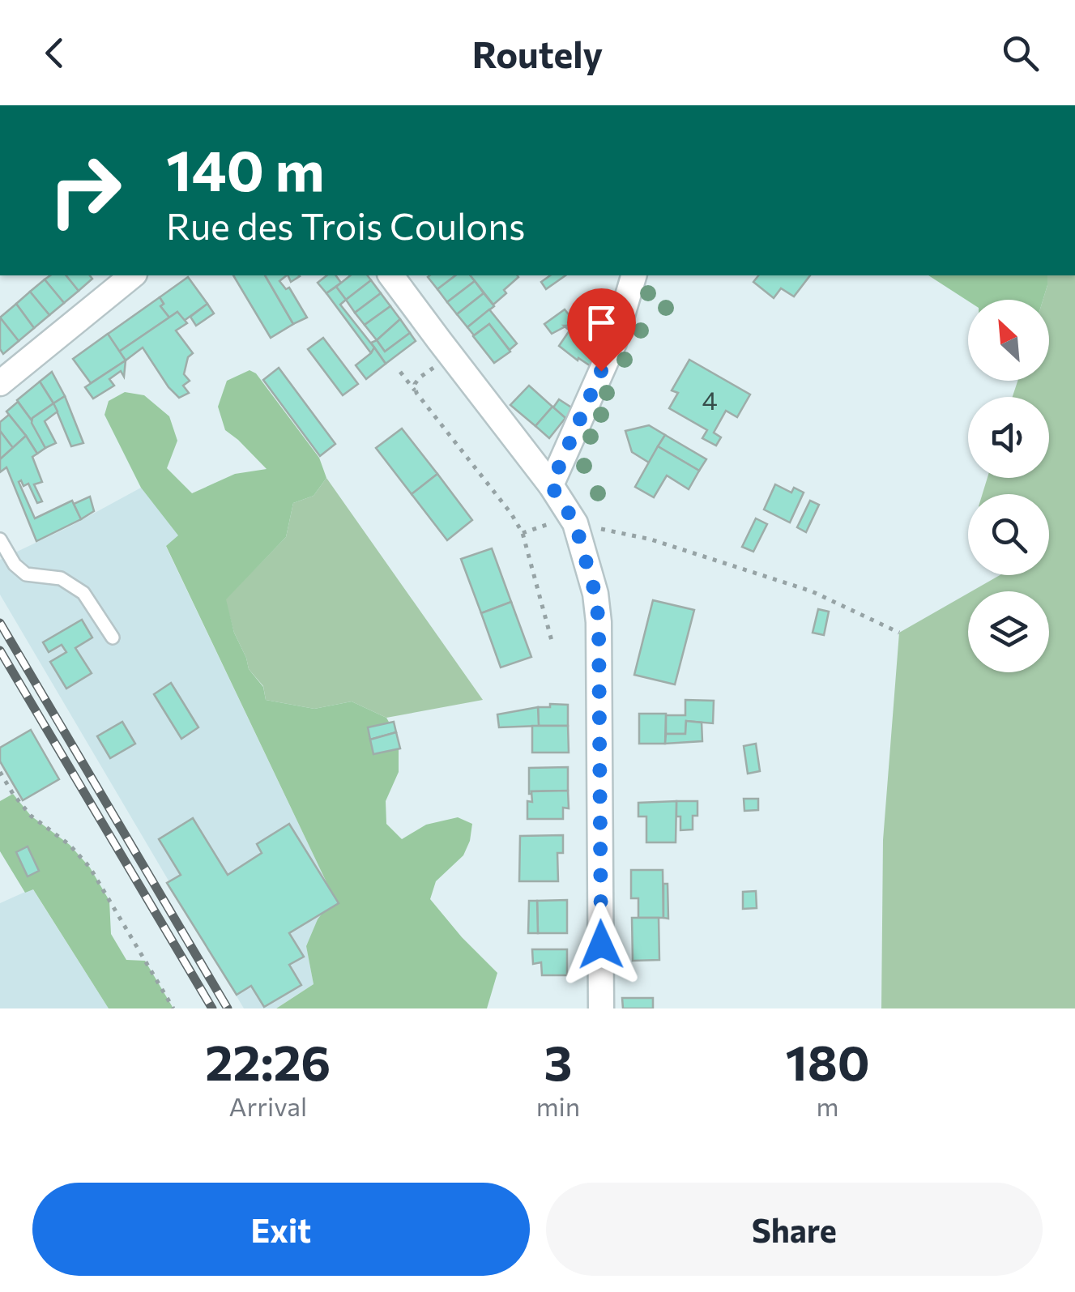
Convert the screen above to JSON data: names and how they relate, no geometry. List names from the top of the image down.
{
  "house_numbers": ["4"],
  "north": "top left",
  "page": {
    "header": "Routely",
    "turn": ["140 m", "Rue des Trois Coulons"],
    "eta": [
      "22:26",
      "Arrival",
      "3",
      "min",
      "180",
      "m"
    ],
    "buttons": ["Exit", "Share"]
  }
}
